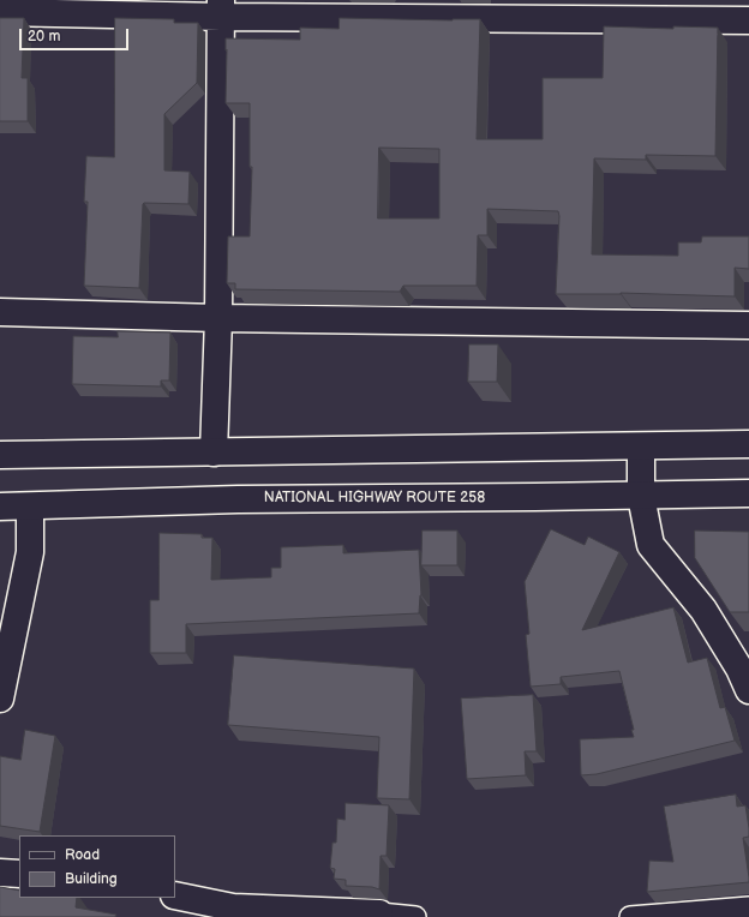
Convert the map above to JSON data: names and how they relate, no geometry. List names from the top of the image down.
{
  "streets": {
    "main road": ["NATIONAL HIGHWAY ROUTE 258"]
  },
  "legend": ["Road", "Building"],
  "scale_bar": "20 m"
}
